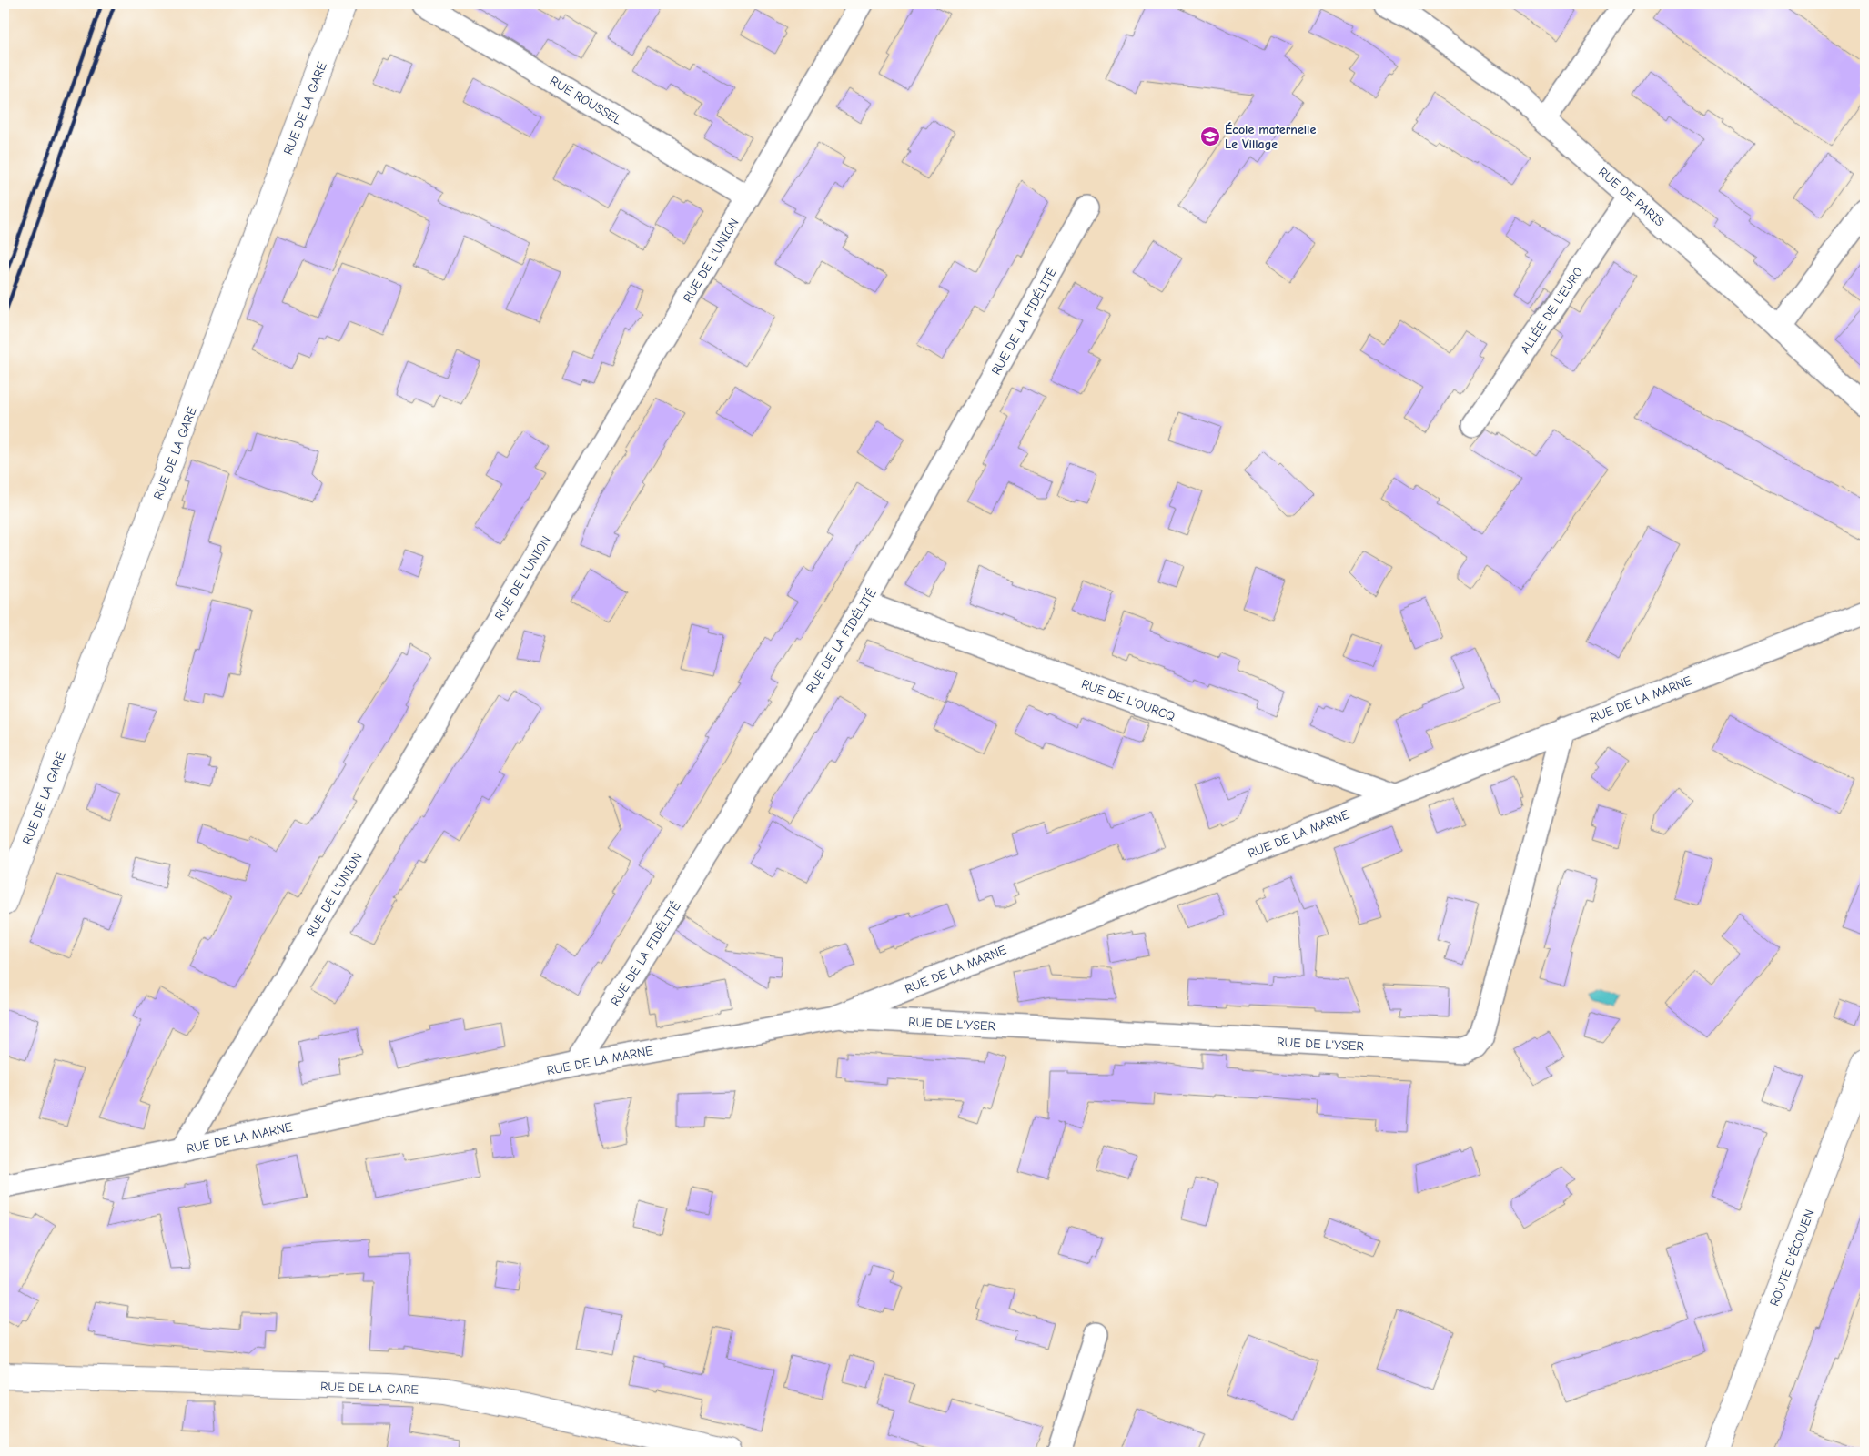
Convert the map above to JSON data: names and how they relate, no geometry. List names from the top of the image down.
{
  "streets": {
    "street": [
      "RUE ROUSSEL",
      "RUE DE LA GARE",
      "RUE DE PARIS",
      "RUE DE L'UNION",
      "ALLÉE DE L'EURO",
      "RUE DE LA FIDÉLITÉ",
      "RUE DE LA MARNE",
      "RUE DE L'OURCQ",
      "RUE DE L'YSER",
      "ROUTE D'ÉCOUEN"
    ]
  },
  "crossings": [
    ["RUE ROUSSEL", "RUE DE L'UNION"],
    ["RUE DE PARIS", "ALLÉE DE L'EURO"],
    ["RUE DE L'UNION", "RUE DE LA MARNE"],
    ["RUE DE LA FIDÉLITÉ", "RUE DE LA MARNE"],
    ["RUE DE LA FIDÉLITÉ", "RUE DE L'OURCQ"],
    ["RUE DE LA MARNE", "RUE DE L'OURCQ"],
    ["RUE DE LA MARNE", "RUE DE L'YSER"]
  ],
  "places": {
    "school or university": ["École maternelle Le Village"]
  }
}
